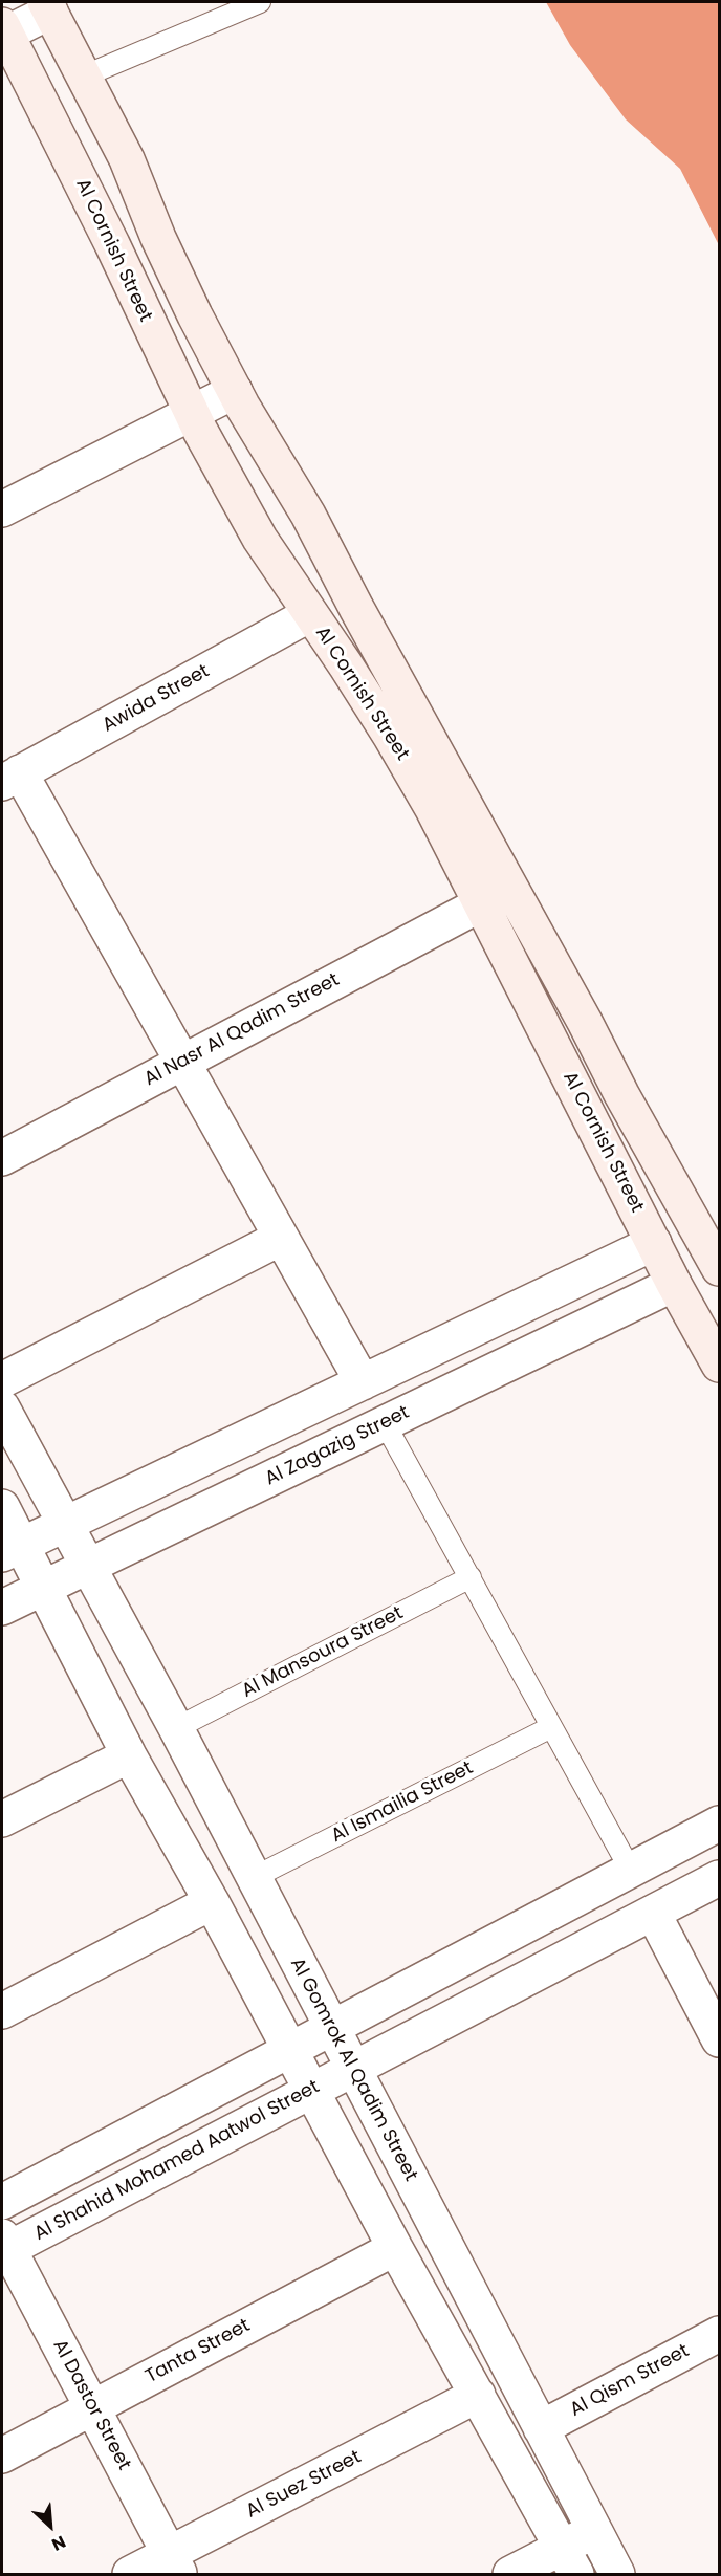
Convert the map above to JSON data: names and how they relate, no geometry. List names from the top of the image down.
{
  "streets": {
    "main road": ["Al Cornish Street"],
    "street": [
      "Awida Street",
      "Al Nasr Al Qadim Street",
      "Al Zagazig Street",
      "Al Gomrok Al Qadim Street",
      "Al Shahid Mohamed Aatwol Street",
      "Tanta Street",
      "Al Qism Street",
      "Al Dastor Street",
      "Al Suez Street"
    ],
    "lane": ["Al Mansoura Street", "Al Ismailia Street"]
  },
  "crossings": [
    ["Al Cornish Street", "Awida Street"],
    ["Al Cornish Street", "Al Nasr Al Qadim Street"],
    ["Al Cornish Street", "Al Zagazig Street"],
    ["Al Zagazig Street", "Al Gomrok Al Qadim Street"],
    ["Al Mansoura Street", "Al Gomrok Al Qadim Street"],
    ["Al Ismailia Street", "Al Gomrok Al Qadim Street"],
    ["Al Gomrok Al Qadim Street", "Al Shahid Mohamed Aatwol Street"],
    ["Al Gomrok Al Qadim Street", "Al Qism Street"],
    ["Al Shahid Mohamed Aatwol Street", "Al Dastor Street"],
    ["Tanta Street", "Al Dastor Street"],
    ["Al Dastor Street", "Al Suez Street"]
  ],
  "north": "bottom right"
}
